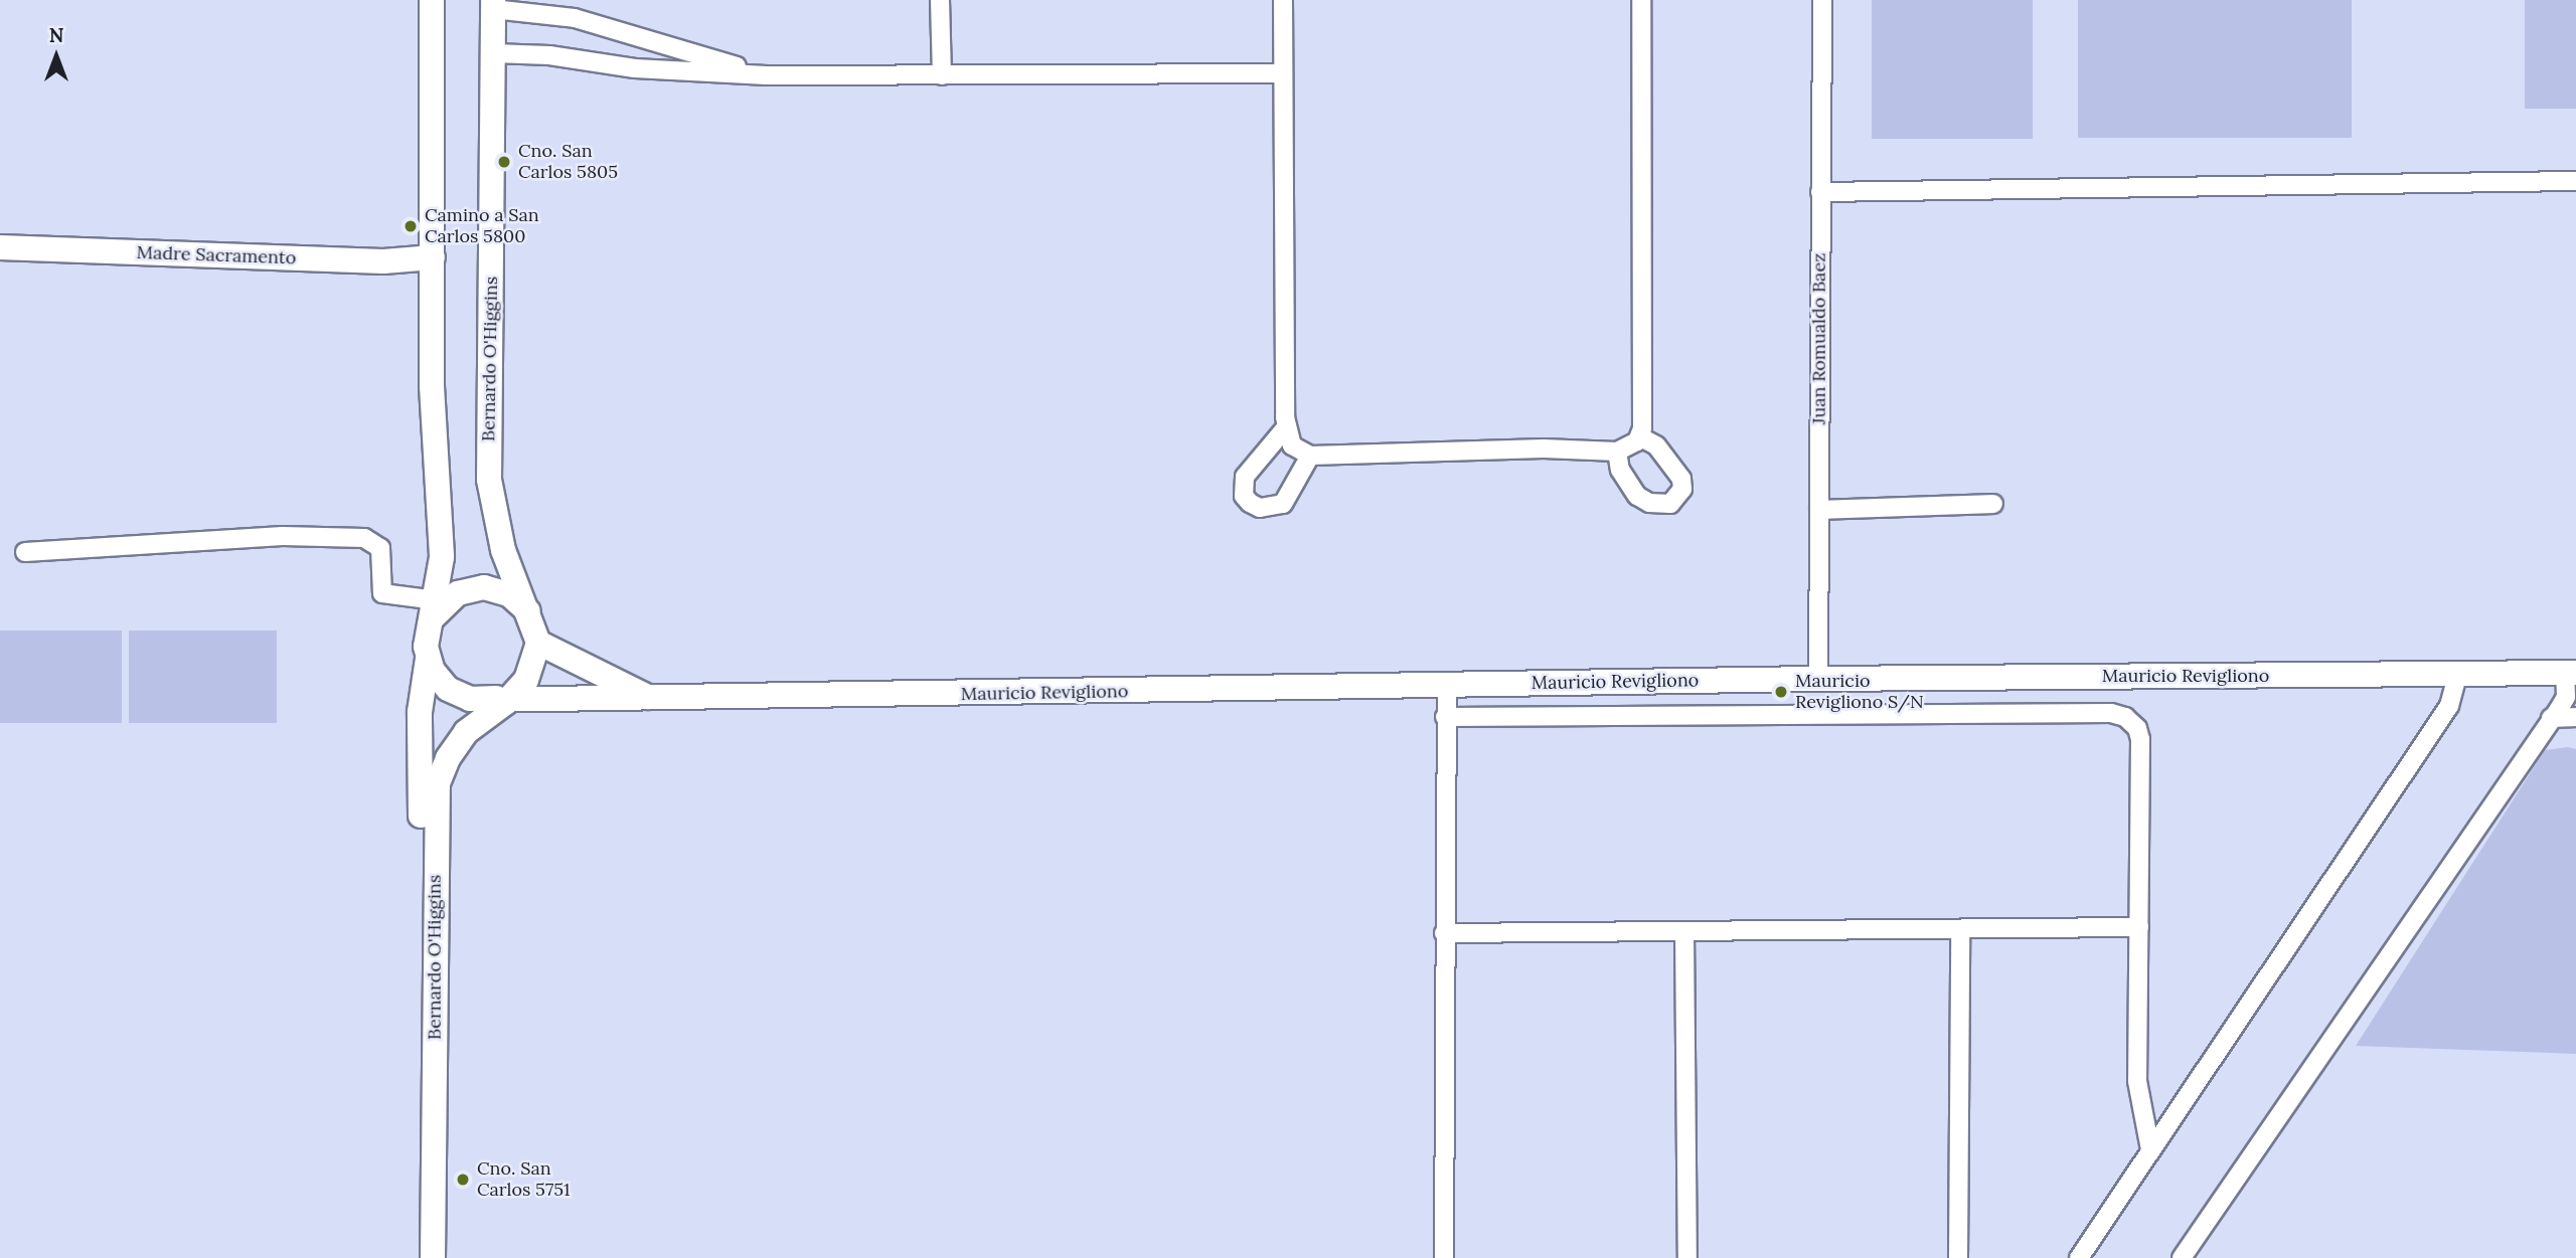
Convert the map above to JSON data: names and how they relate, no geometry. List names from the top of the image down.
{
  "streets": {
    "main road": ["Madre Sacramento", "Bernardo O'Higgins", "Mauricio Revigliono"],
    "street": ["Juan Romualdo Baez"]
  },
  "crossings": [
    ["Madre Sacramento", "Bernardo O'Higgins"],
    ["Juan Romualdo Baez", "Mauricio Revigliono"],
    ["Bernardo O'Higgins", "Mauricio Revigliono"]
  ],
  "places": [
    "Cno. San Carlos 5805",
    "Camino a San Carlos 5800",
    "Mauricio Revigliono S/N",
    "Cno. San Carlos 5751"
  ],
  "north": "top"
}
